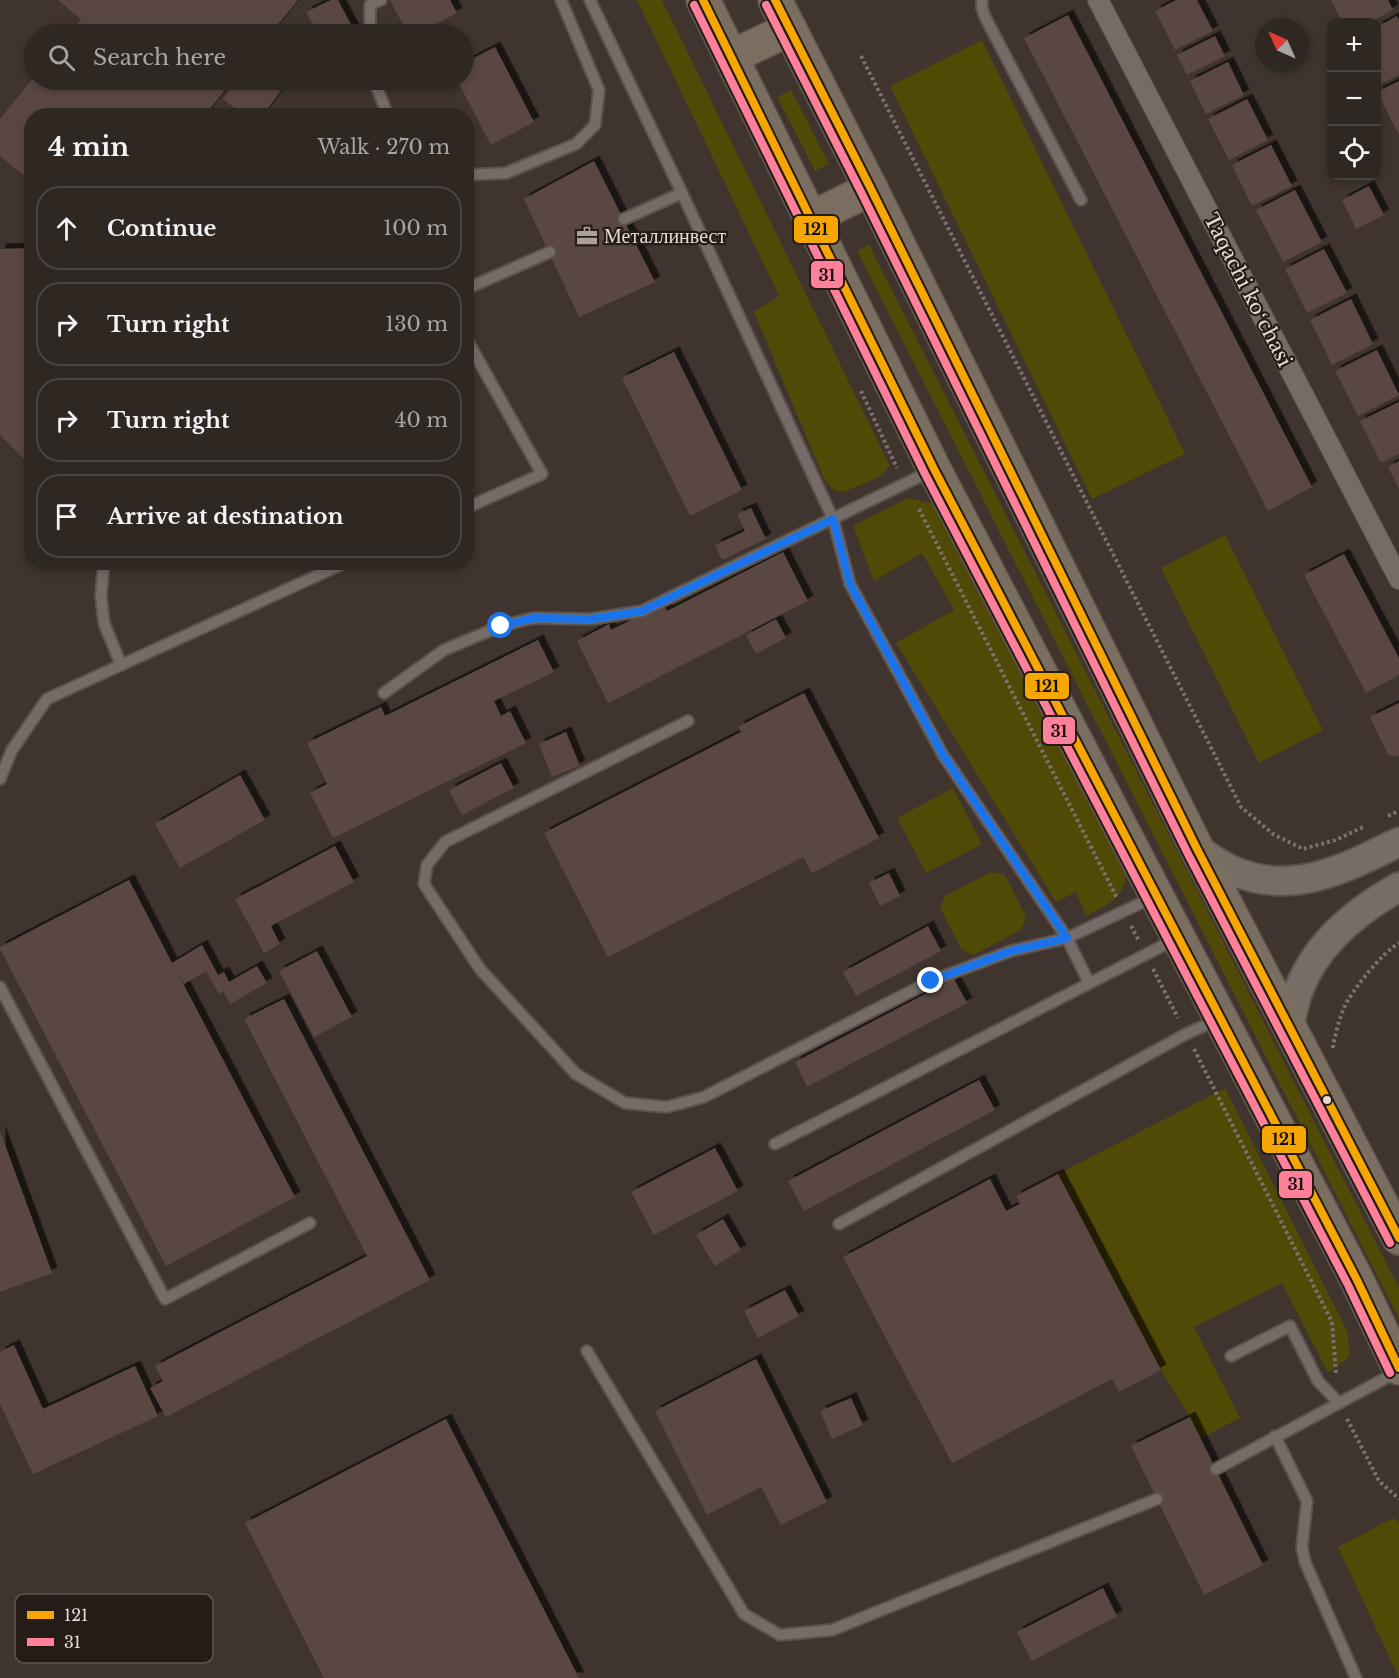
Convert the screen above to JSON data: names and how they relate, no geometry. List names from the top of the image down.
{
  "streets": {
    "street": ["Taqachi koʻchasi"]
  },
  "places": {
    "office": ["Металлинвест"]
  },
  "lines": ["transit line 121", "transit line 31"],
  "legend": ["121", "31"],
  "north": "top left",
  "page": {
    "map_buttons": ["+", "−"],
    "search": "Search here",
    "heading": ["4 min", "Walk · 270 m"],
    "list": [
      ["Continue", "100 m"],
      ["Turn right", "130 m"],
      ["Turn right", "40 m"],
      "Arrive at destination"
    ]
  }
}
